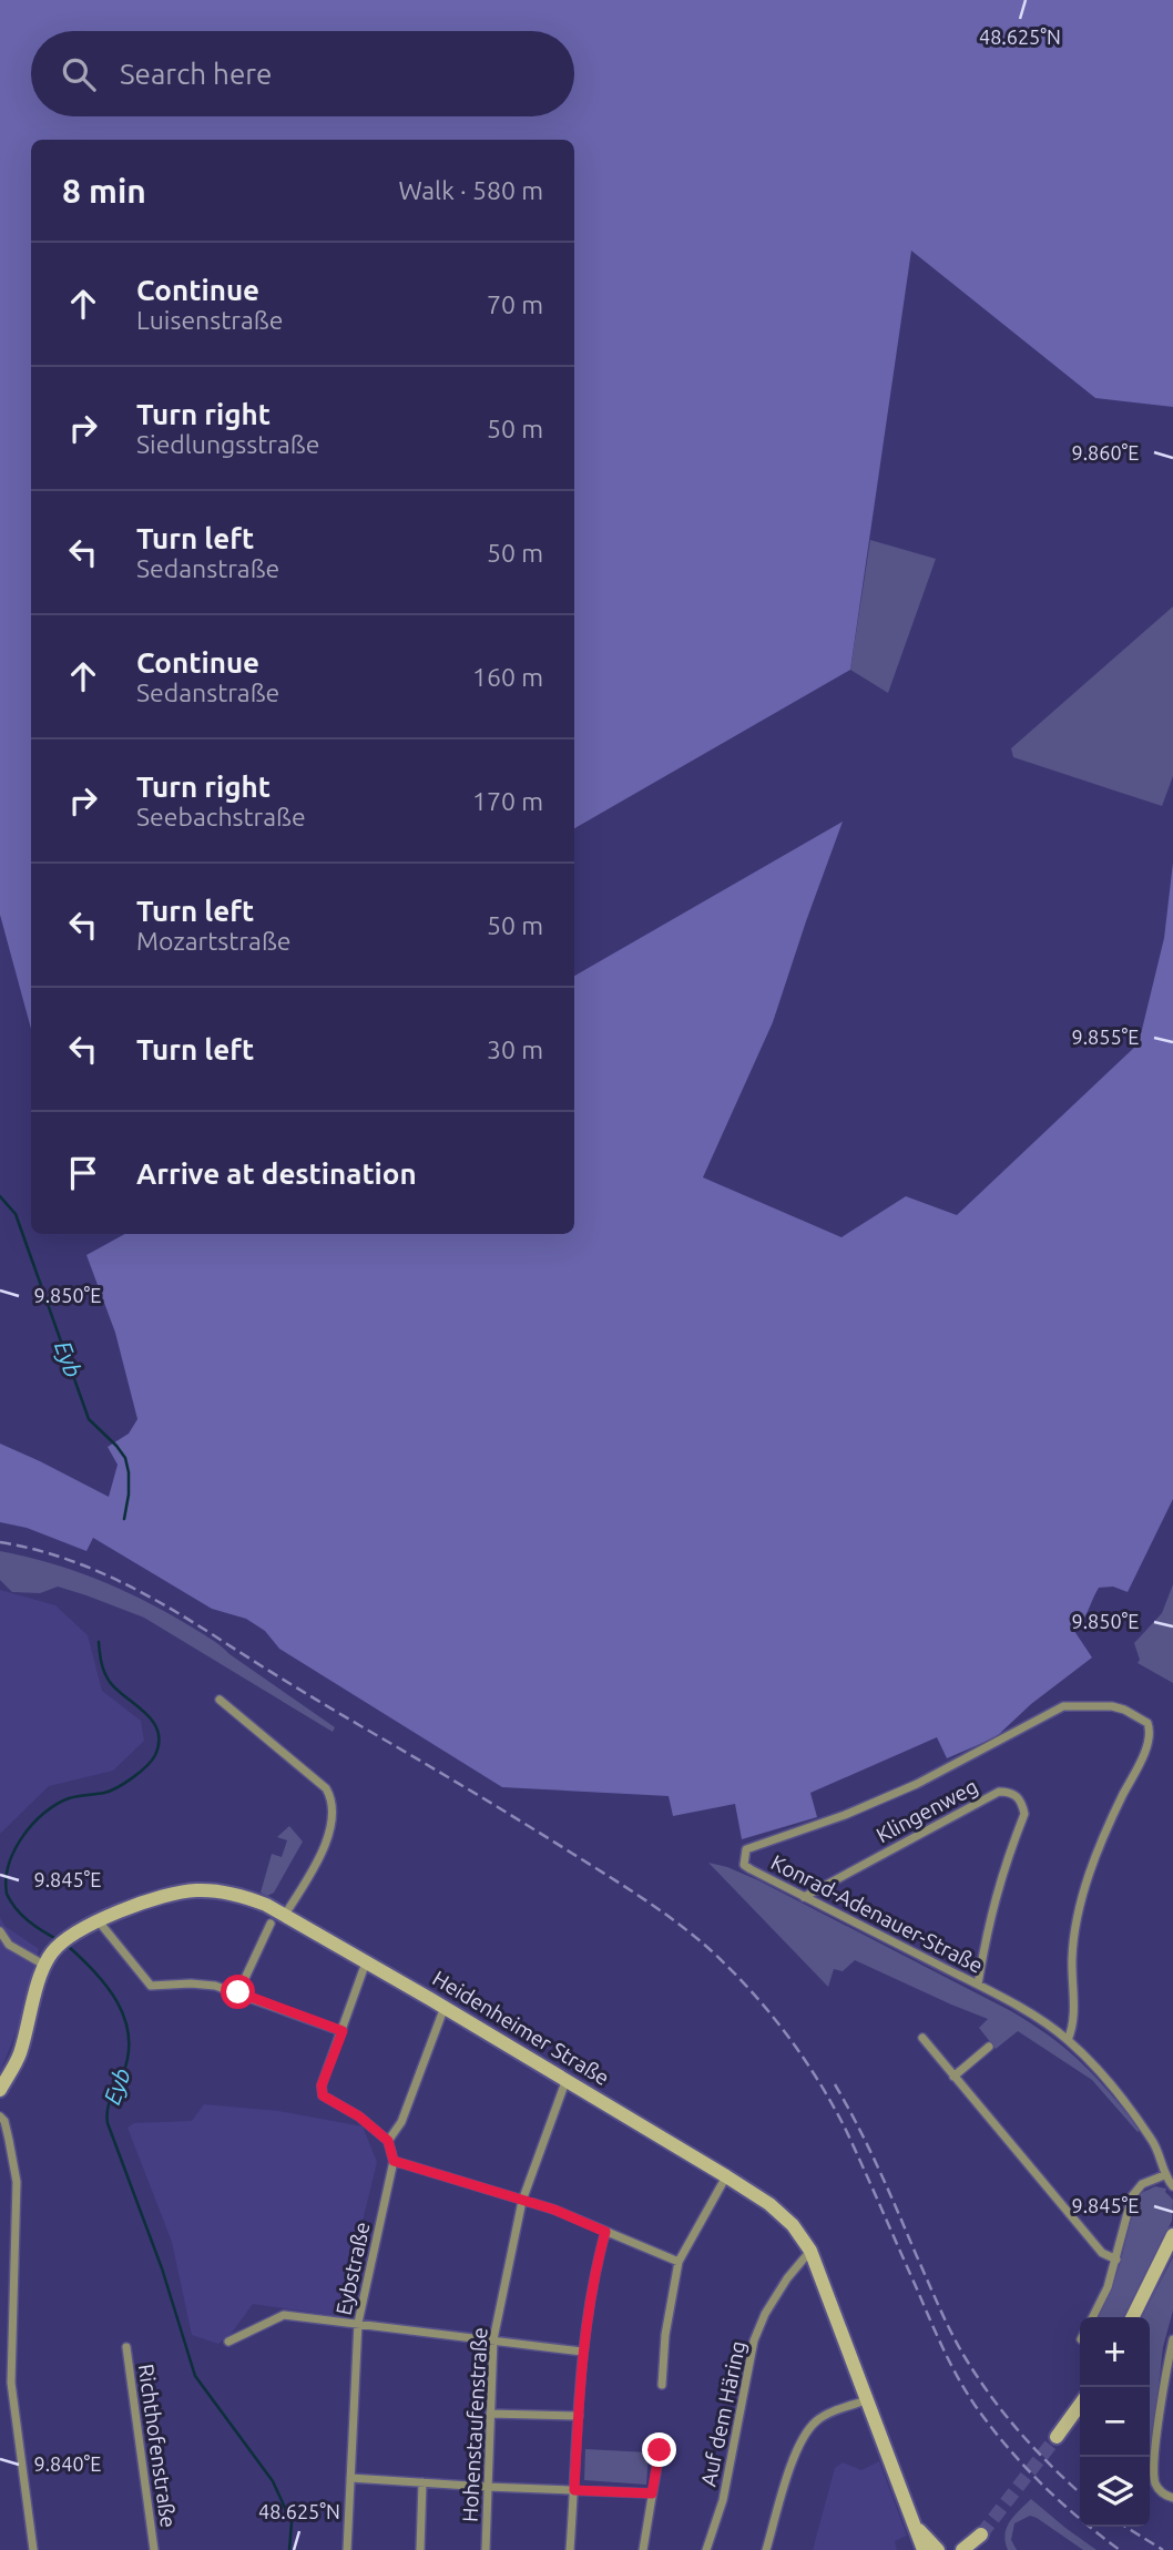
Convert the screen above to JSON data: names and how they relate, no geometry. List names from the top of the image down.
{
  "streets": {
    "street": [
      "Klingenweg",
      "Konrad-Adenauer-Straße",
      "Heidenheimer Straße",
      "Eybstraße",
      "Auf dem Häring",
      "Hohenstaufenstraße",
      "Richthofenstraße"
    ]
  },
  "crossings": [
    ["Klingenweg", "Konrad-Adenauer-Straße"],
    ["Heidenheimer Straße", "Auf dem Häring"],
    ["Heidenheimer Straße", "Hohenstaufenstraße"]
  ],
  "water": ["Eyb"],
  "page": {
    "search": "Search here",
    "heading": ["8 min", "Walk · 580 m"],
    "list": [
      ["Continue", "Luisenstraße", "70 m"],
      ["Turn right", "Siedlungsstraße", "50 m"],
      ["Turn left", "Sedanstraße", "50 m"],
      ["Continue", "Sedanstraße", "160 m"],
      ["Turn right", "Seebachstraße", "170 m"],
      ["Turn left", "Mozartstraße", "50 m"],
      ["Turn left", "30 m"],
      "Arrive at destination"
    ],
    "map_buttons": ["+", "−"]
  },
  "coordinates": [
    "48.625°N",
    "9.860°E",
    "9.855°E",
    "9.850°E",
    "9.845°E",
    "9.840°E"
  ]
}
